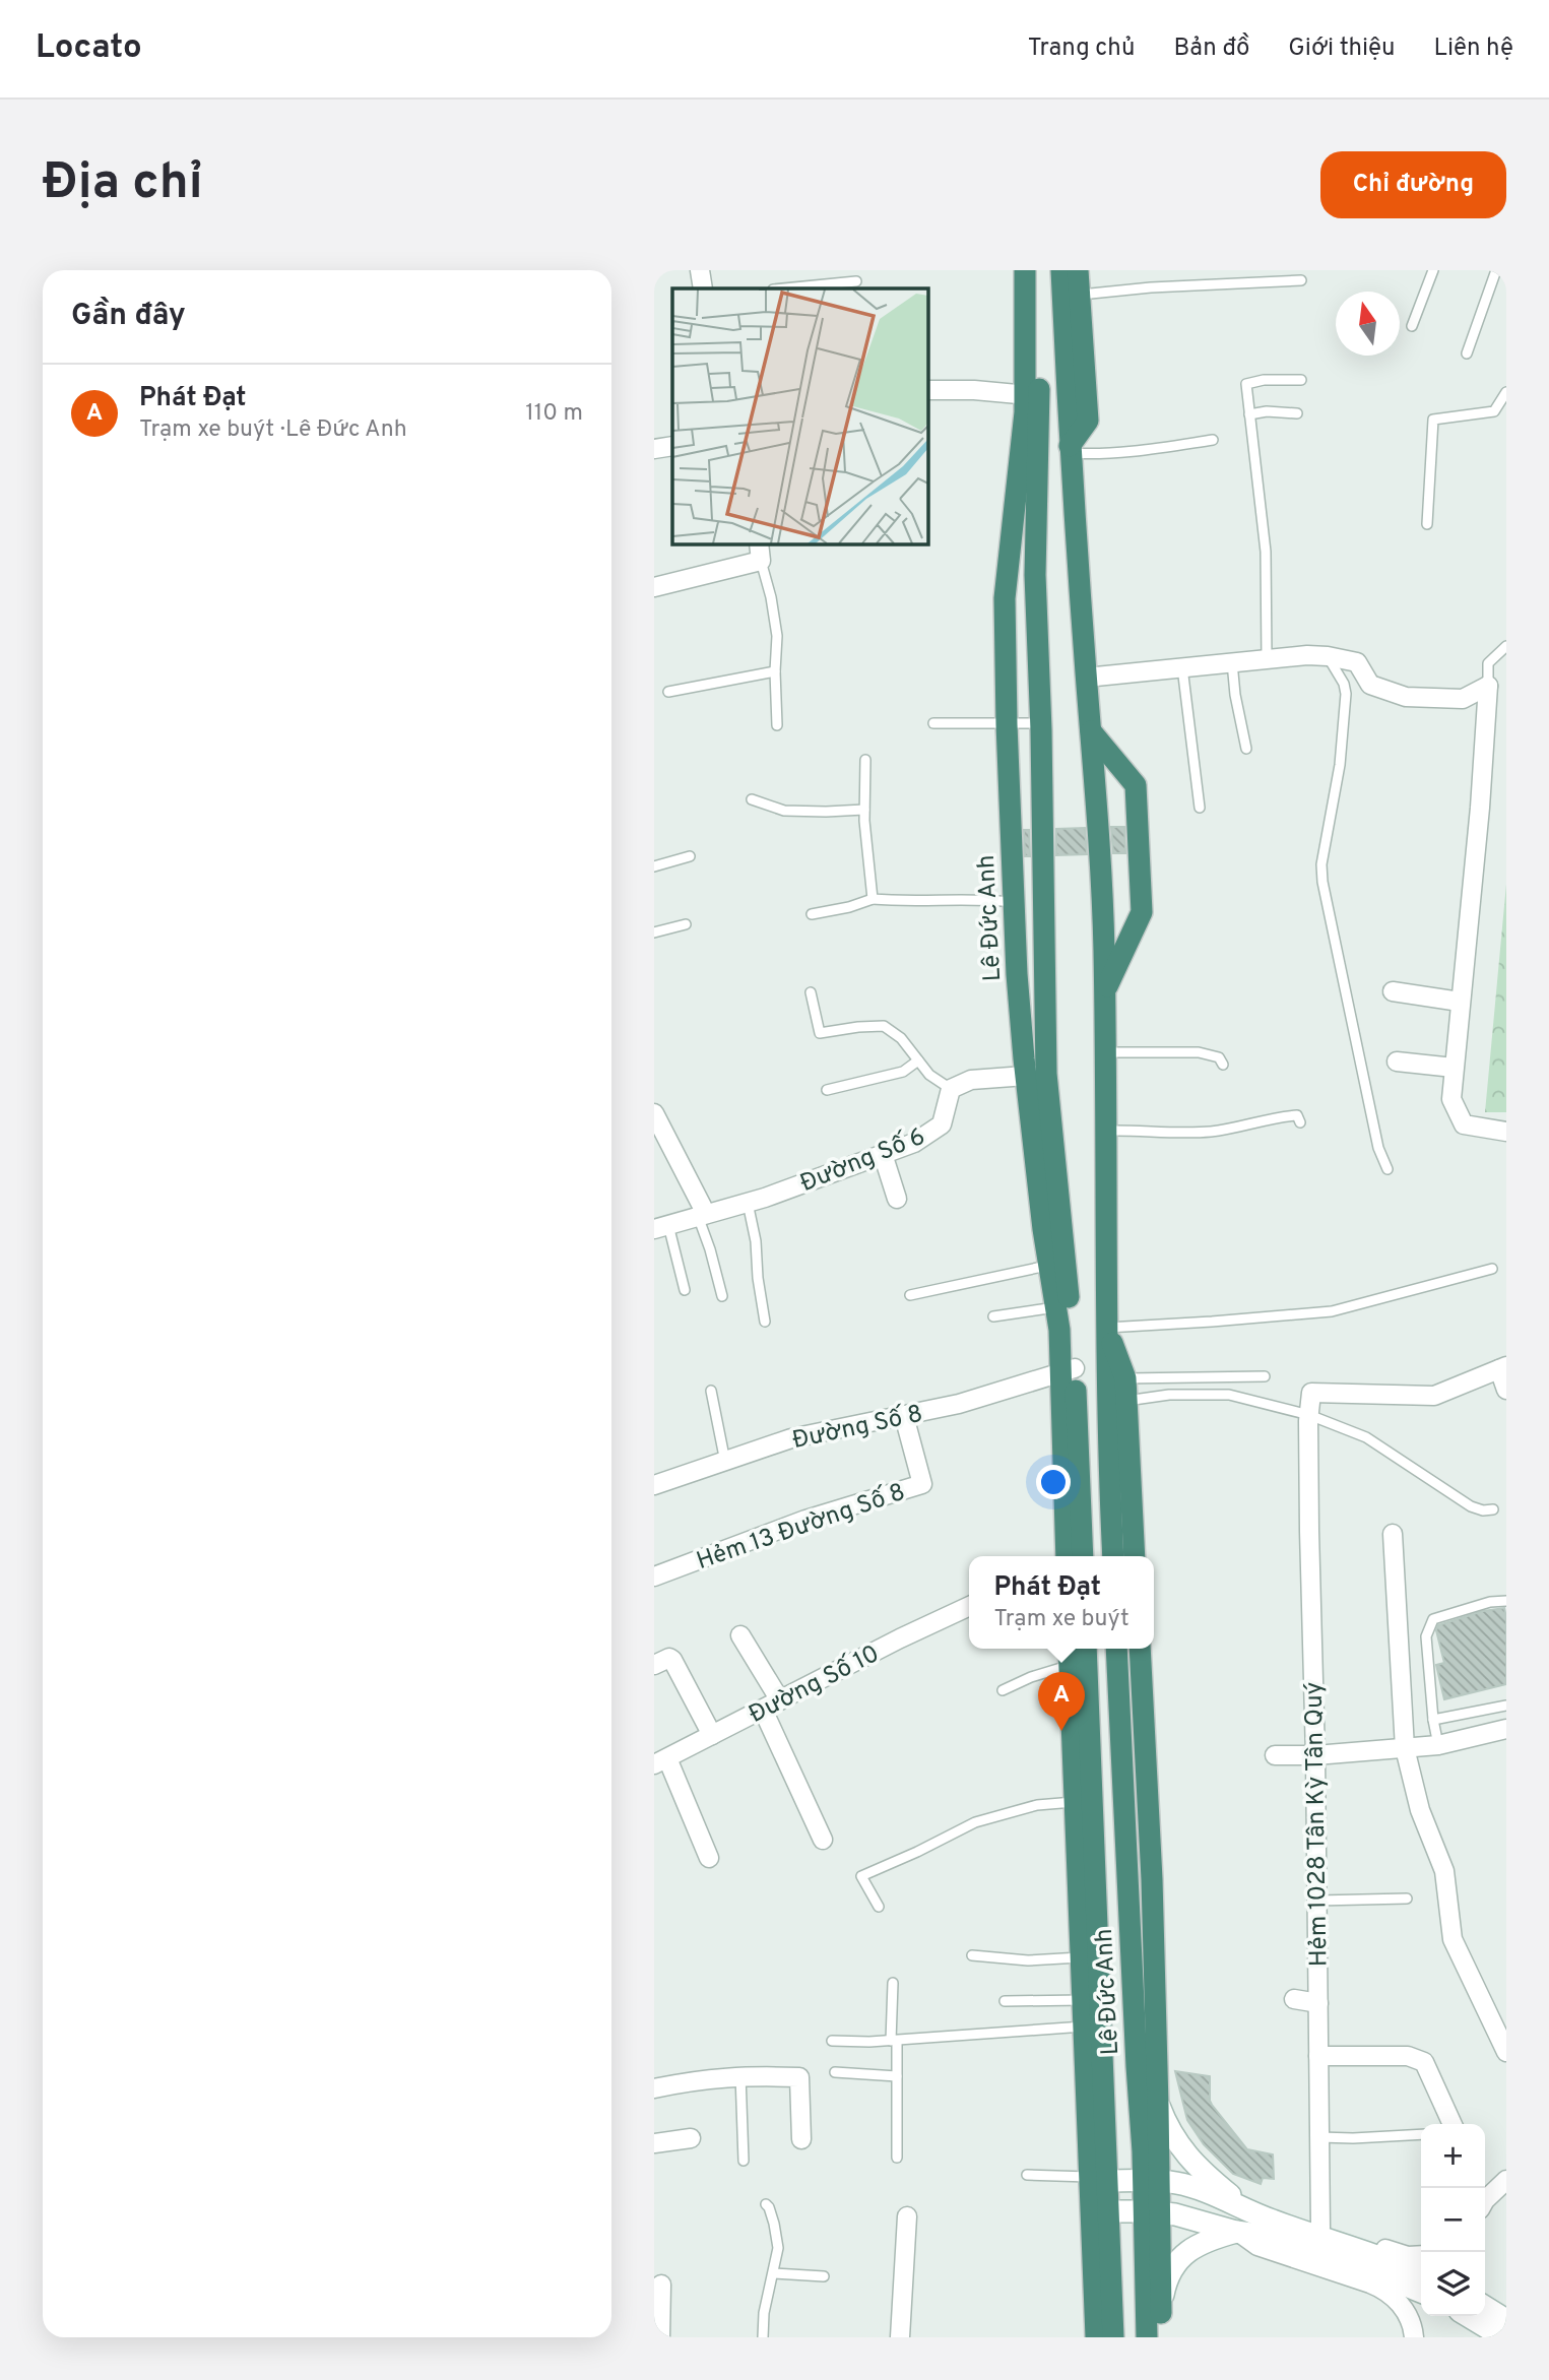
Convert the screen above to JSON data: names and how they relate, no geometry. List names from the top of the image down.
{
  "streets": {
    "highway": ["Lê Đức Anh"],
    "street": [
      "Đường Số 6",
      "Đường Số 8",
      "Hẻm 13 Đường Số 8",
      "Đường Số 10",
      "Hẻm 1028 Tân Kỳ Tân Quý"
    ]
  },
  "crossings": [
    ["Lê Đức Anh", "Đường Số 8"],
    ["Đường Số 8", "Hẻm 13 Đường Số 8"]
  ],
  "north": "top",
  "page": {
    "header": "Locato",
    "nav": [
      "Trang chủ",
      "Bản đồ",
      "Giới thiệu",
      "Liên hệ"
    ],
    "buttons": "Chỉ đường",
    "title": "Địa chỉ",
    "heading": "Gần đây",
    "list": [
      {
        "mark": "A",
        "name": "Phát Đạt",
        "note": "Trạm xe buýt · Lê Đức Anh",
        "value": "110 m"
      }
    ],
    "popup": ["Phát Đạt", "Trạm xe buýt"],
    "pins": "A",
    "map_buttons": ["+", "−"]
  }
}
